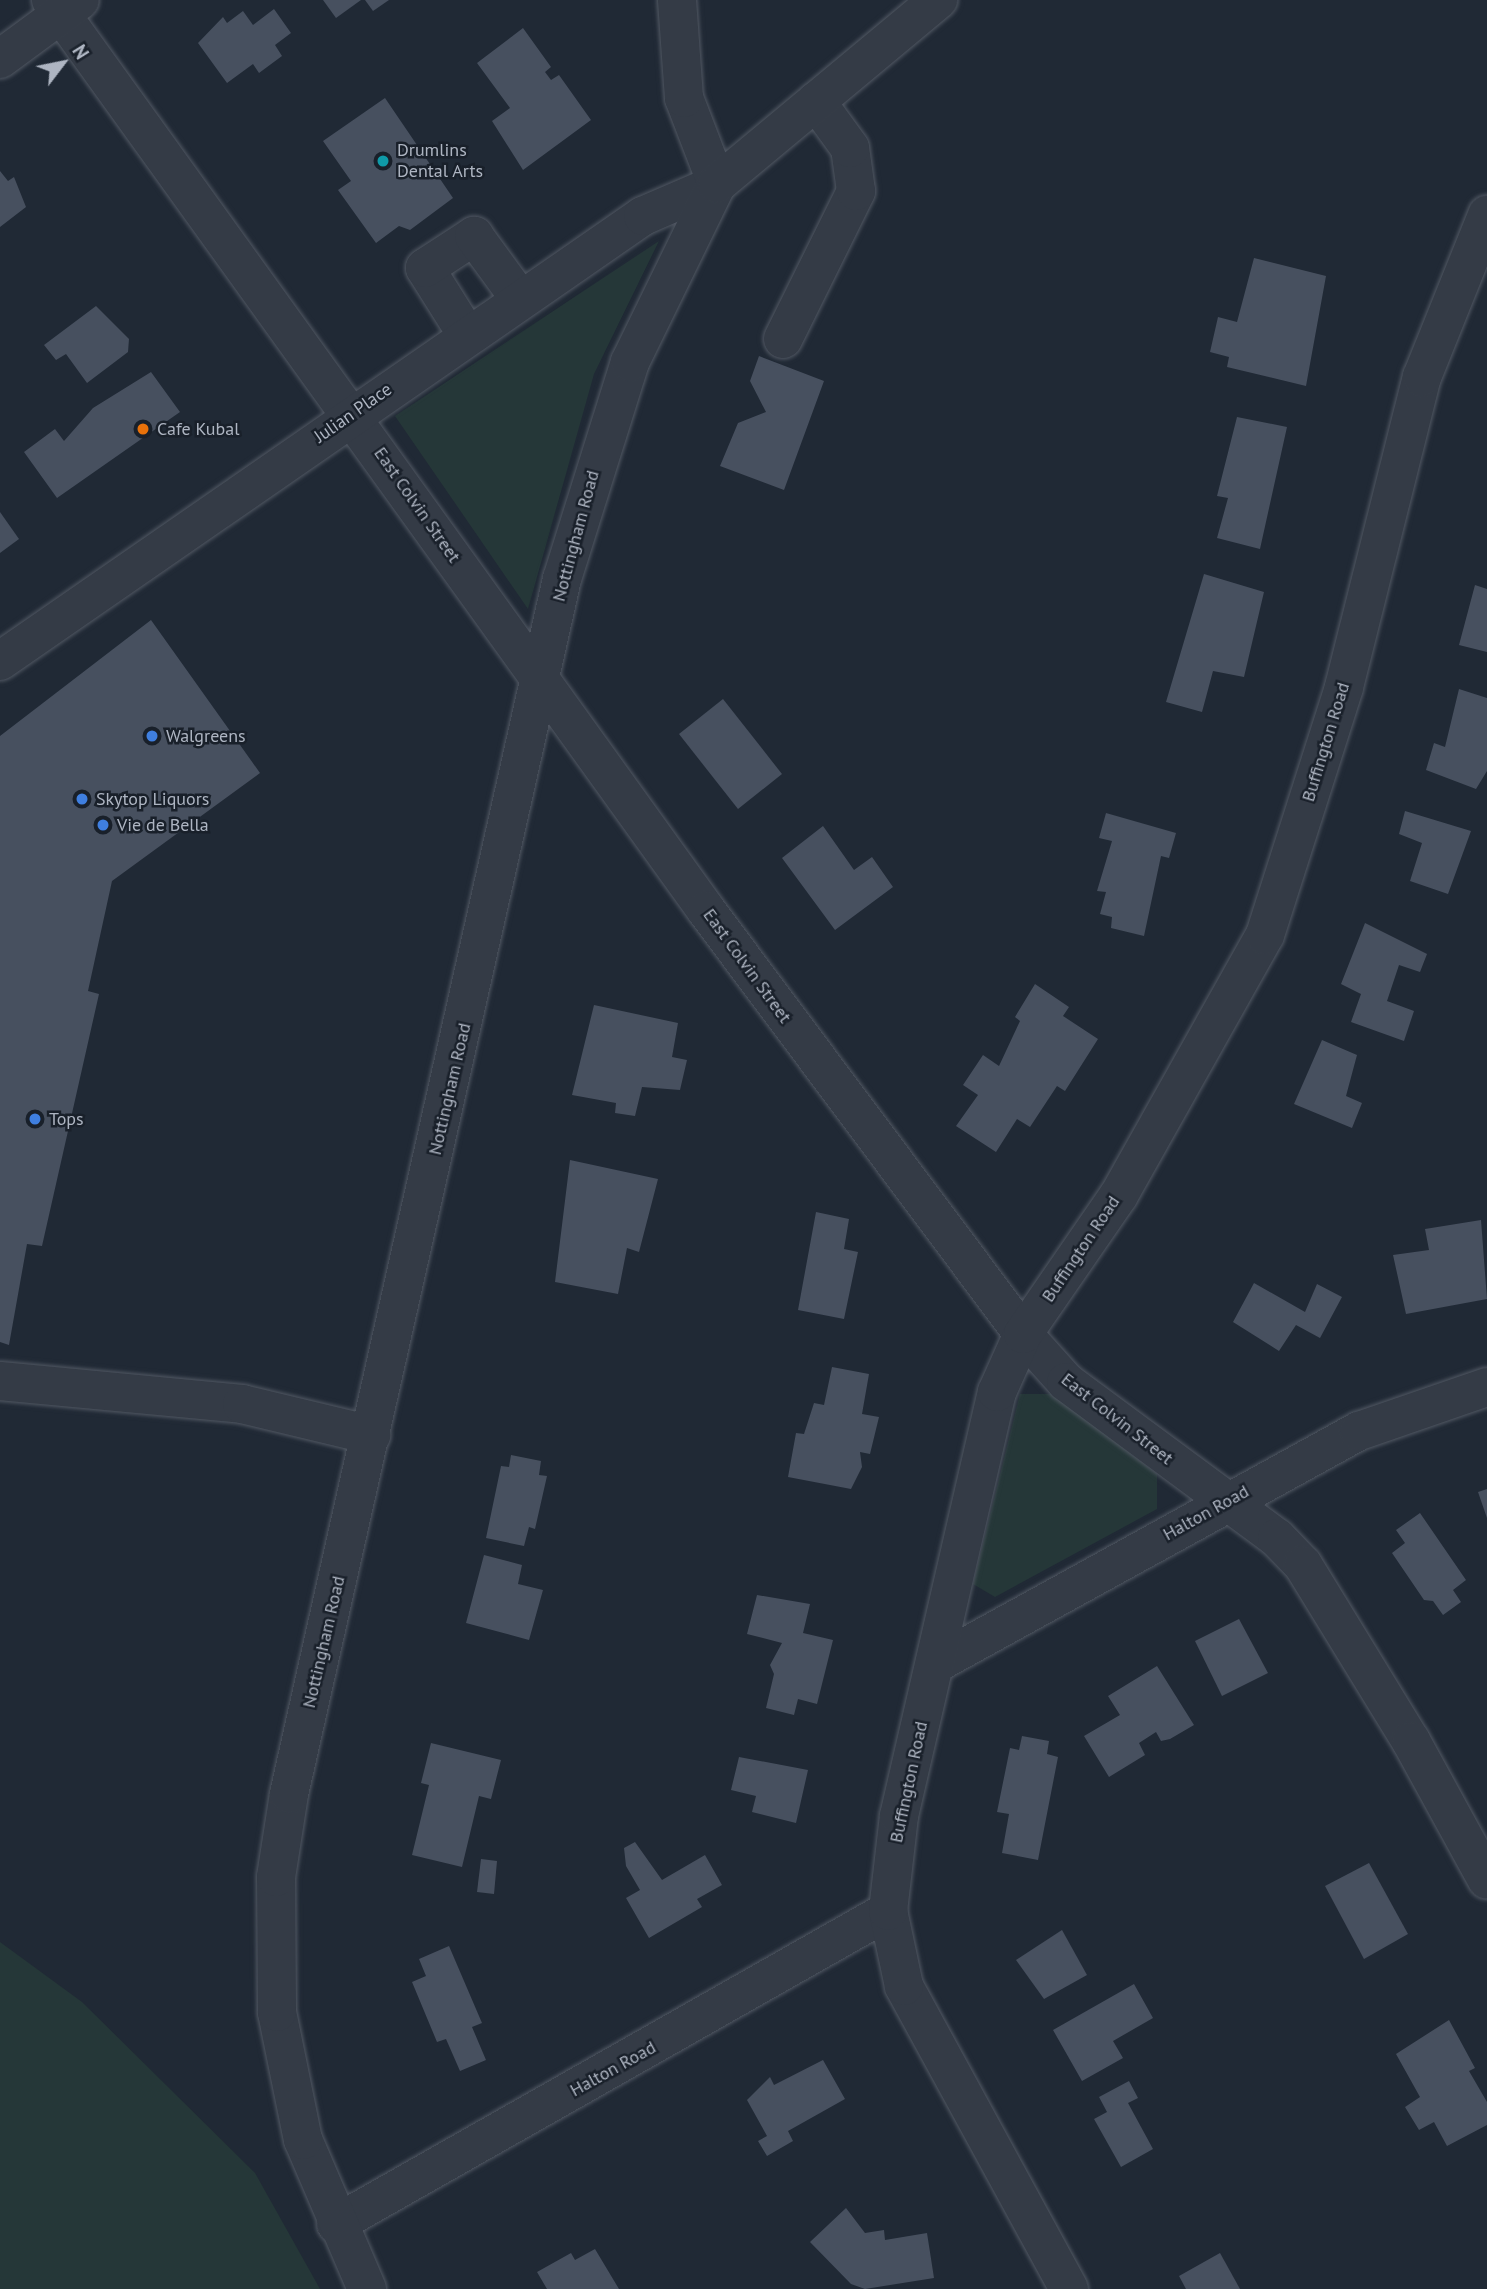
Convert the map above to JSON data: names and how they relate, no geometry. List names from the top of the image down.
{
  "streets": {
    "street": [
      "Julian Place",
      "East Colvin Street",
      "Nottingham Road",
      "Buffington Road",
      "Halton Road"
    ]
  },
  "crossings": [
    ["Julian Place", "East Colvin Street"],
    ["Julian Place", "Nottingham Road"],
    ["East Colvin Street", "Nottingham Road"],
    ["East Colvin Street", "Buffington Road"],
    ["East Colvin Street", "Halton Road"],
    ["Nottingham Road", "Halton Road"],
    ["Buffington Road", "Halton Road"]
  ],
  "places": [
    "Drumlins Dental Arts",
    "Cafe Kubal",
    "Walgreens",
    "Skytop Liquors",
    "Vie de Bella",
    "Tops"
  ],
  "north": "top right"
}
